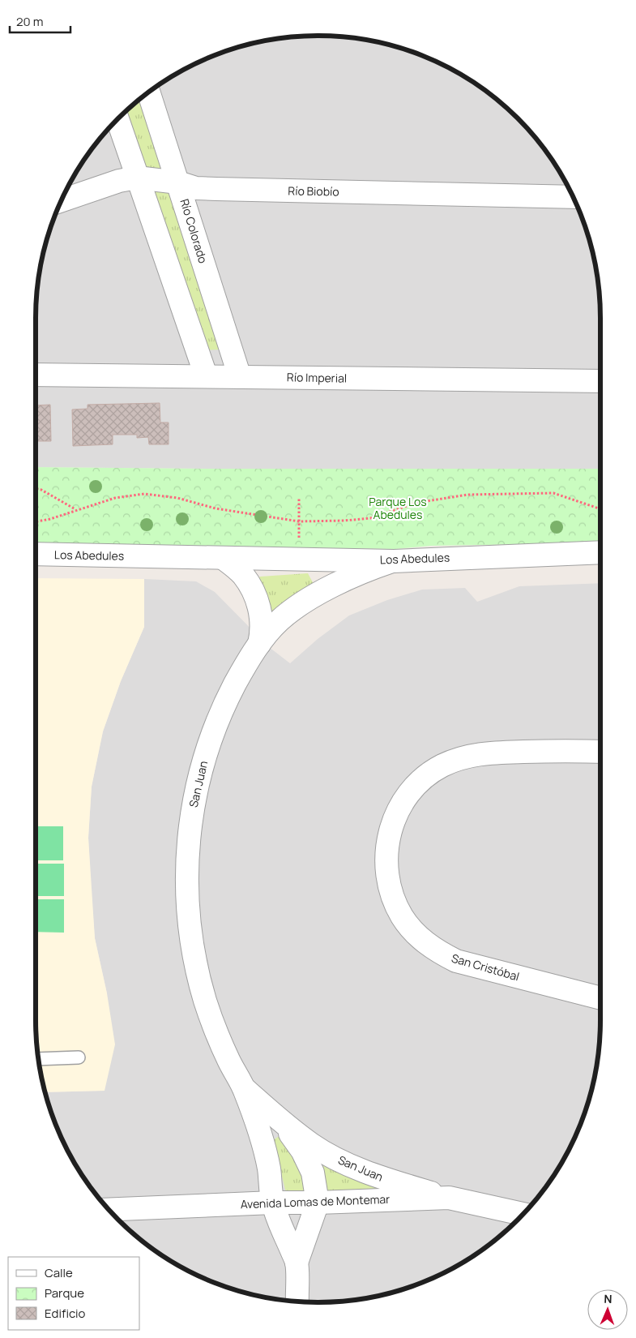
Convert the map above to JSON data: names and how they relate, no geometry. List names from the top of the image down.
{
  "streets": {
    "street": [
      "Río Biobío",
      "Río Colorado",
      "Río Imperial",
      "Los Abedules",
      "San Juan",
      "San Cristóbal",
      "Avenida Lomas de Montemar"
    ]
  },
  "crossings": [
    ["Río Biobío", "Río Colorado"],
    ["Río Colorado", "Río Imperial"],
    ["Los Abedules", "San Juan"],
    ["San Juan", "Avenida Lomas de Montemar"]
  ],
  "parks": ["Parque Los Abedules"],
  "legend": ["Calle", "Parque", "Edificio"],
  "scale_bar": "20 m",
  "north": "top"
}
